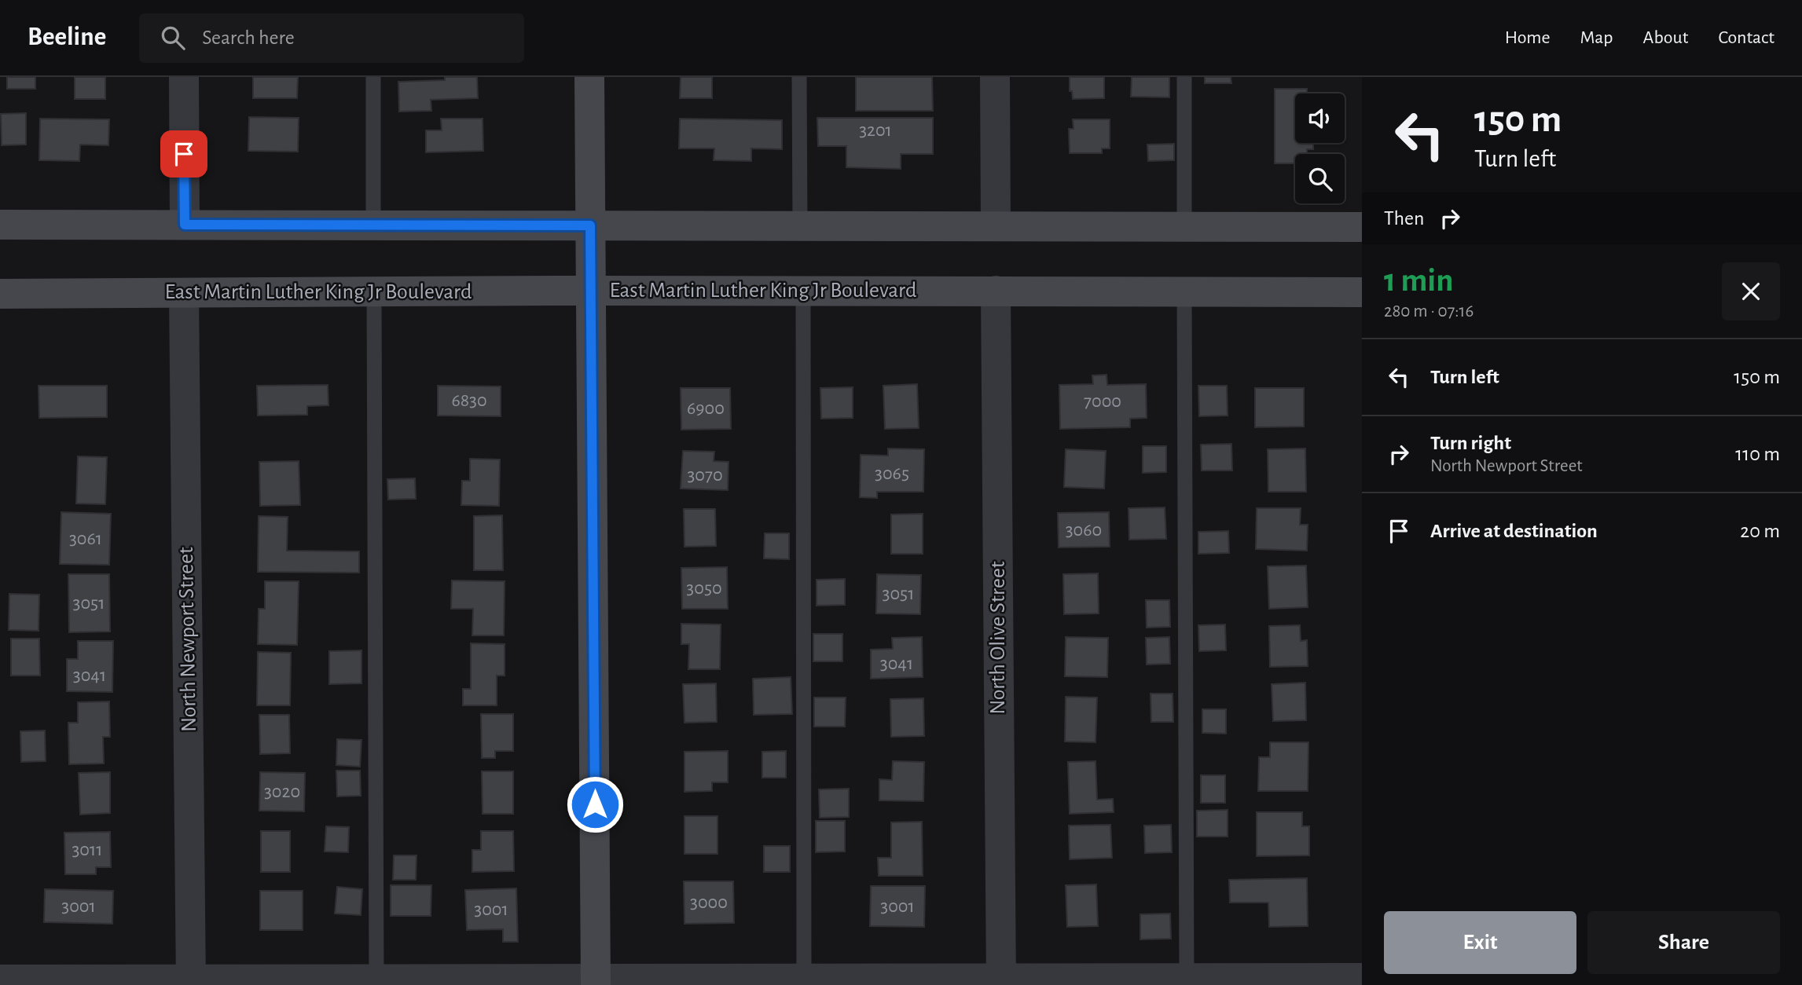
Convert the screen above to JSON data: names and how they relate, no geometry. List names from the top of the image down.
{
  "streets": {
    "main road": ["East Martin Luther King Jr Boulevard"],
    "street": ["North Olive Street", "North Newport Street"]
  },
  "crossings": [
    ["East Martin Luther King Jr Boulevard", "North Olive Street"],
    ["East Martin Luther King Jr Boulevard", "North Newport Street"]
  ],
  "house_numbers": [
    "3201",
    "6830",
    "7000",
    "6900",
    "3065",
    "3070",
    "3060",
    "3061",
    "3050",
    "3051",
    "3051",
    "3041",
    "3041",
    "3020",
    "3011",
    "3000",
    "3001",
    "3001",
    "3001"
  ],
  "page": {
    "header": "Beeline",
    "search": "Search here",
    "nav": [
      "Home",
      "Map",
      "About",
      "Contact"
    ],
    "turn": ["150 m", "Turn left"],
    "then": "Then",
    "heading": ["1 min", "280 m · 07:16"],
    "list": [
      {
        "name": "Turn left",
        "value": "150 m"
      },
      {
        "name": "Turn right",
        "note": "North Newport Street",
        "value": "110 m"
      },
      {
        "name": "Arrive at destination",
        "value": "20 m"
      }
    ],
    "buttons": ["Exit", "Share"]
  }
}
